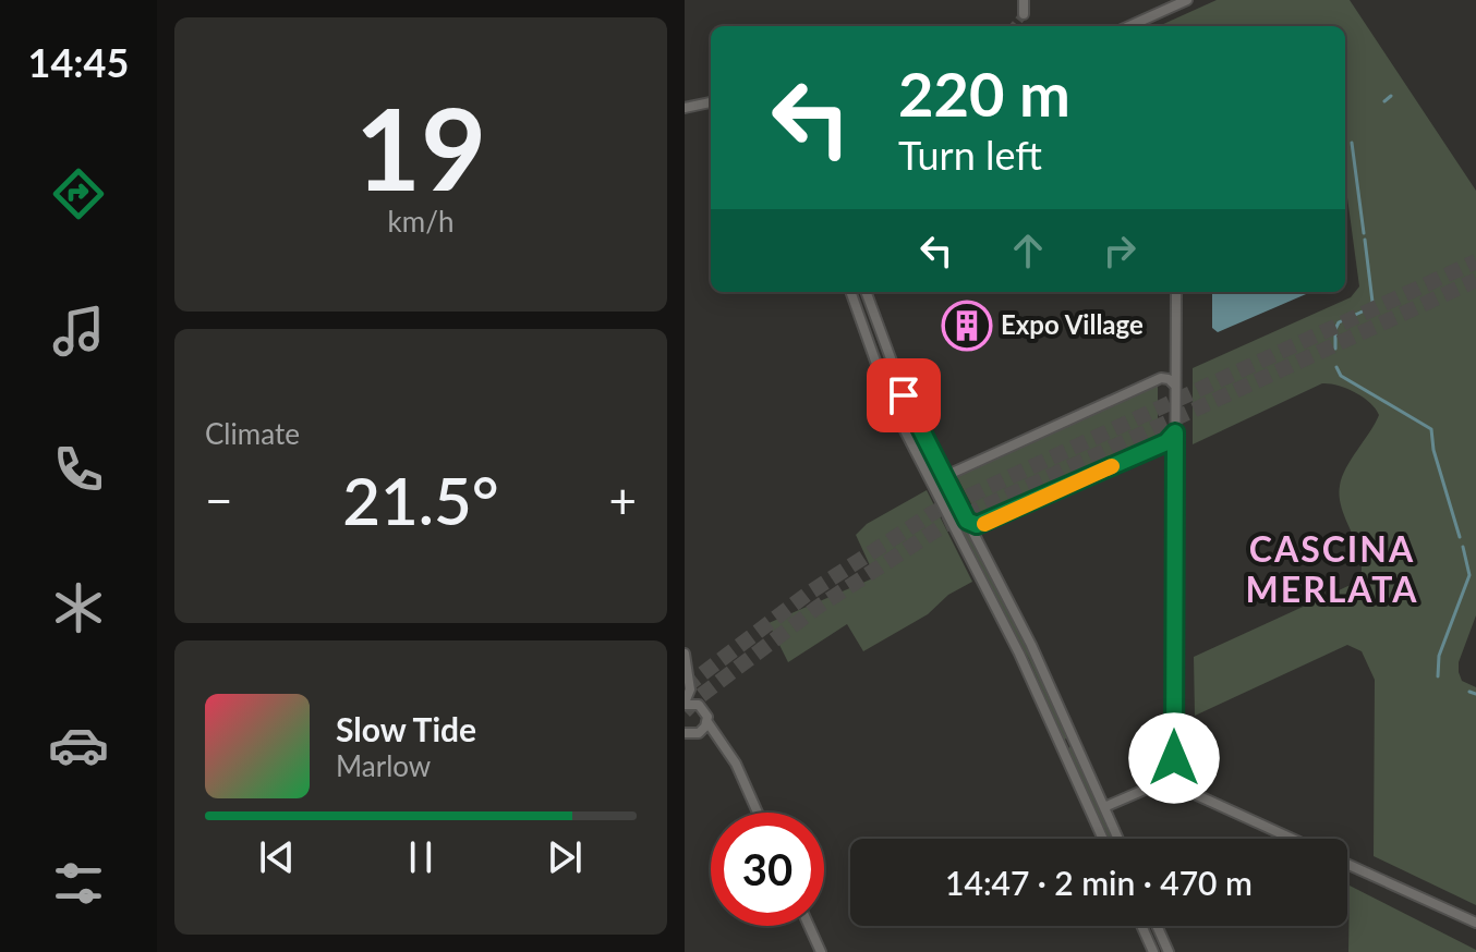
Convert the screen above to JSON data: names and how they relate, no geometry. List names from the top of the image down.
{
  "districts": ["CASCINA MERLATA"],
  "places": {
    "building": ["Expo Village"]
  },
  "page": {
    "tabs": "14:45",
    "tile": [
      ["19", "km/h"],
      "Climate"
    ],
    "turn": ["220 m", "Turn left"],
    "heat": ["−", "21.5°", "+"],
    "song": ["Slow Tide", "Marlow"],
    "limit": "30",
    "trip": "14:47 · 2 min · 470 m"
  }
}
